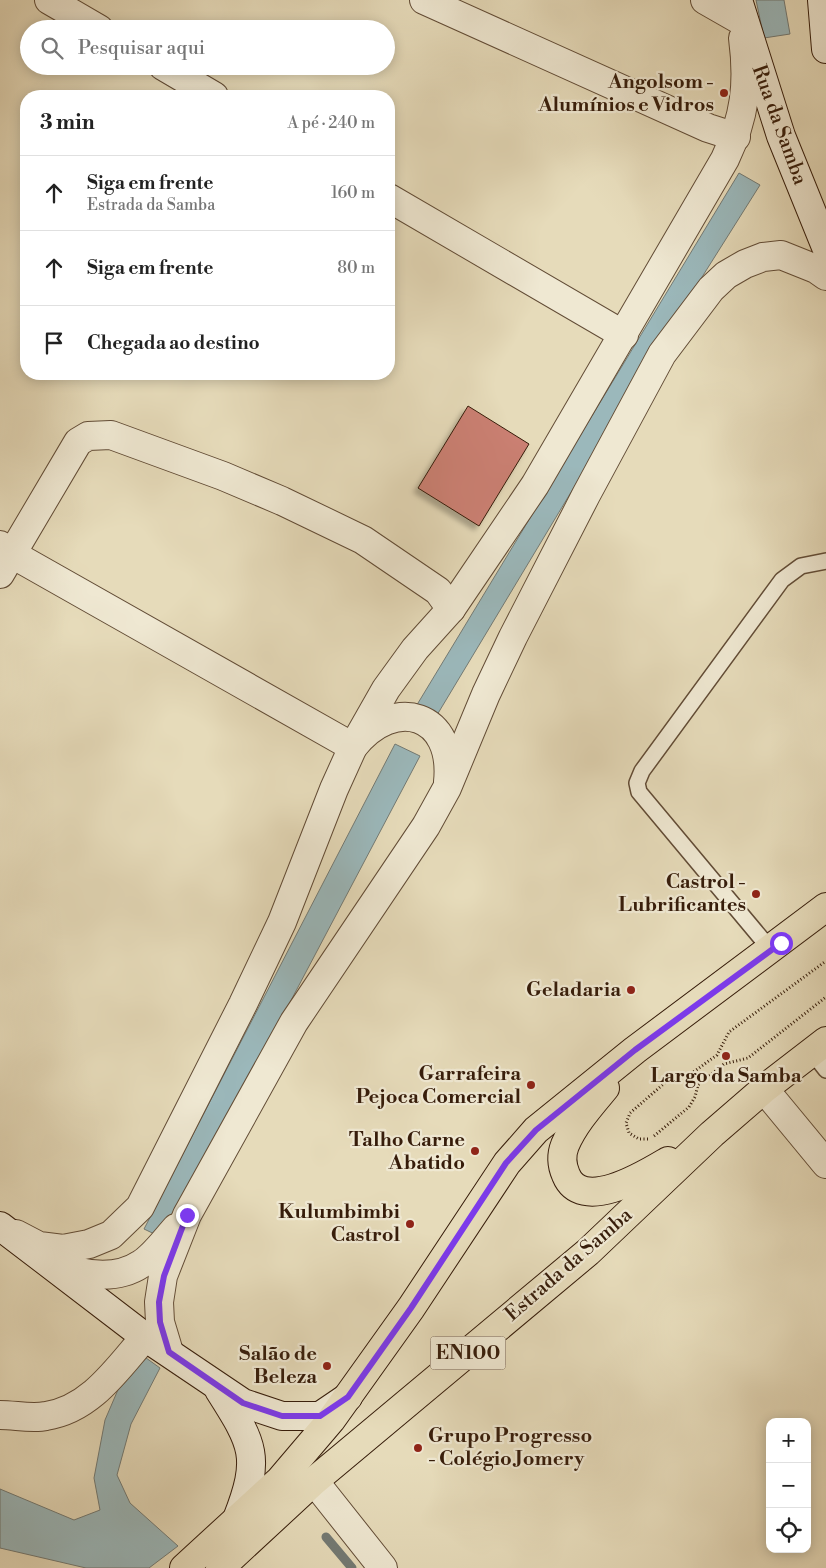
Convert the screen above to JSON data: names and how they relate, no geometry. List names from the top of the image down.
{
  "streets": {
    "main road": ["Estrada da Samba", "EN100"],
    "street": ["Rua da Samba"]
  },
  "places": [
    "Angolsom - Alumínios e Vidros",
    "Castrol - Lubrificantes",
    "Geladaria",
    "Largo da Samba",
    "Garrafeira Pejoca Comercial",
    "Talho Carne Abatido",
    "Kulumbimbi Castrol",
    "Salão de Beleza",
    "Grupo Progresso - Colégio Jomery"
  ],
  "page": {
    "search": "Pesquisar aqui",
    "heading": ["3 min", "A pé · 240 m"],
    "list": [
      ["Siga em frente", "Estrada da Samba", "160 m"],
      ["Siga em frente", "80 m"],
      "Chegada ao destino"
    ],
    "map_buttons": ["+", "−"]
  }
}
